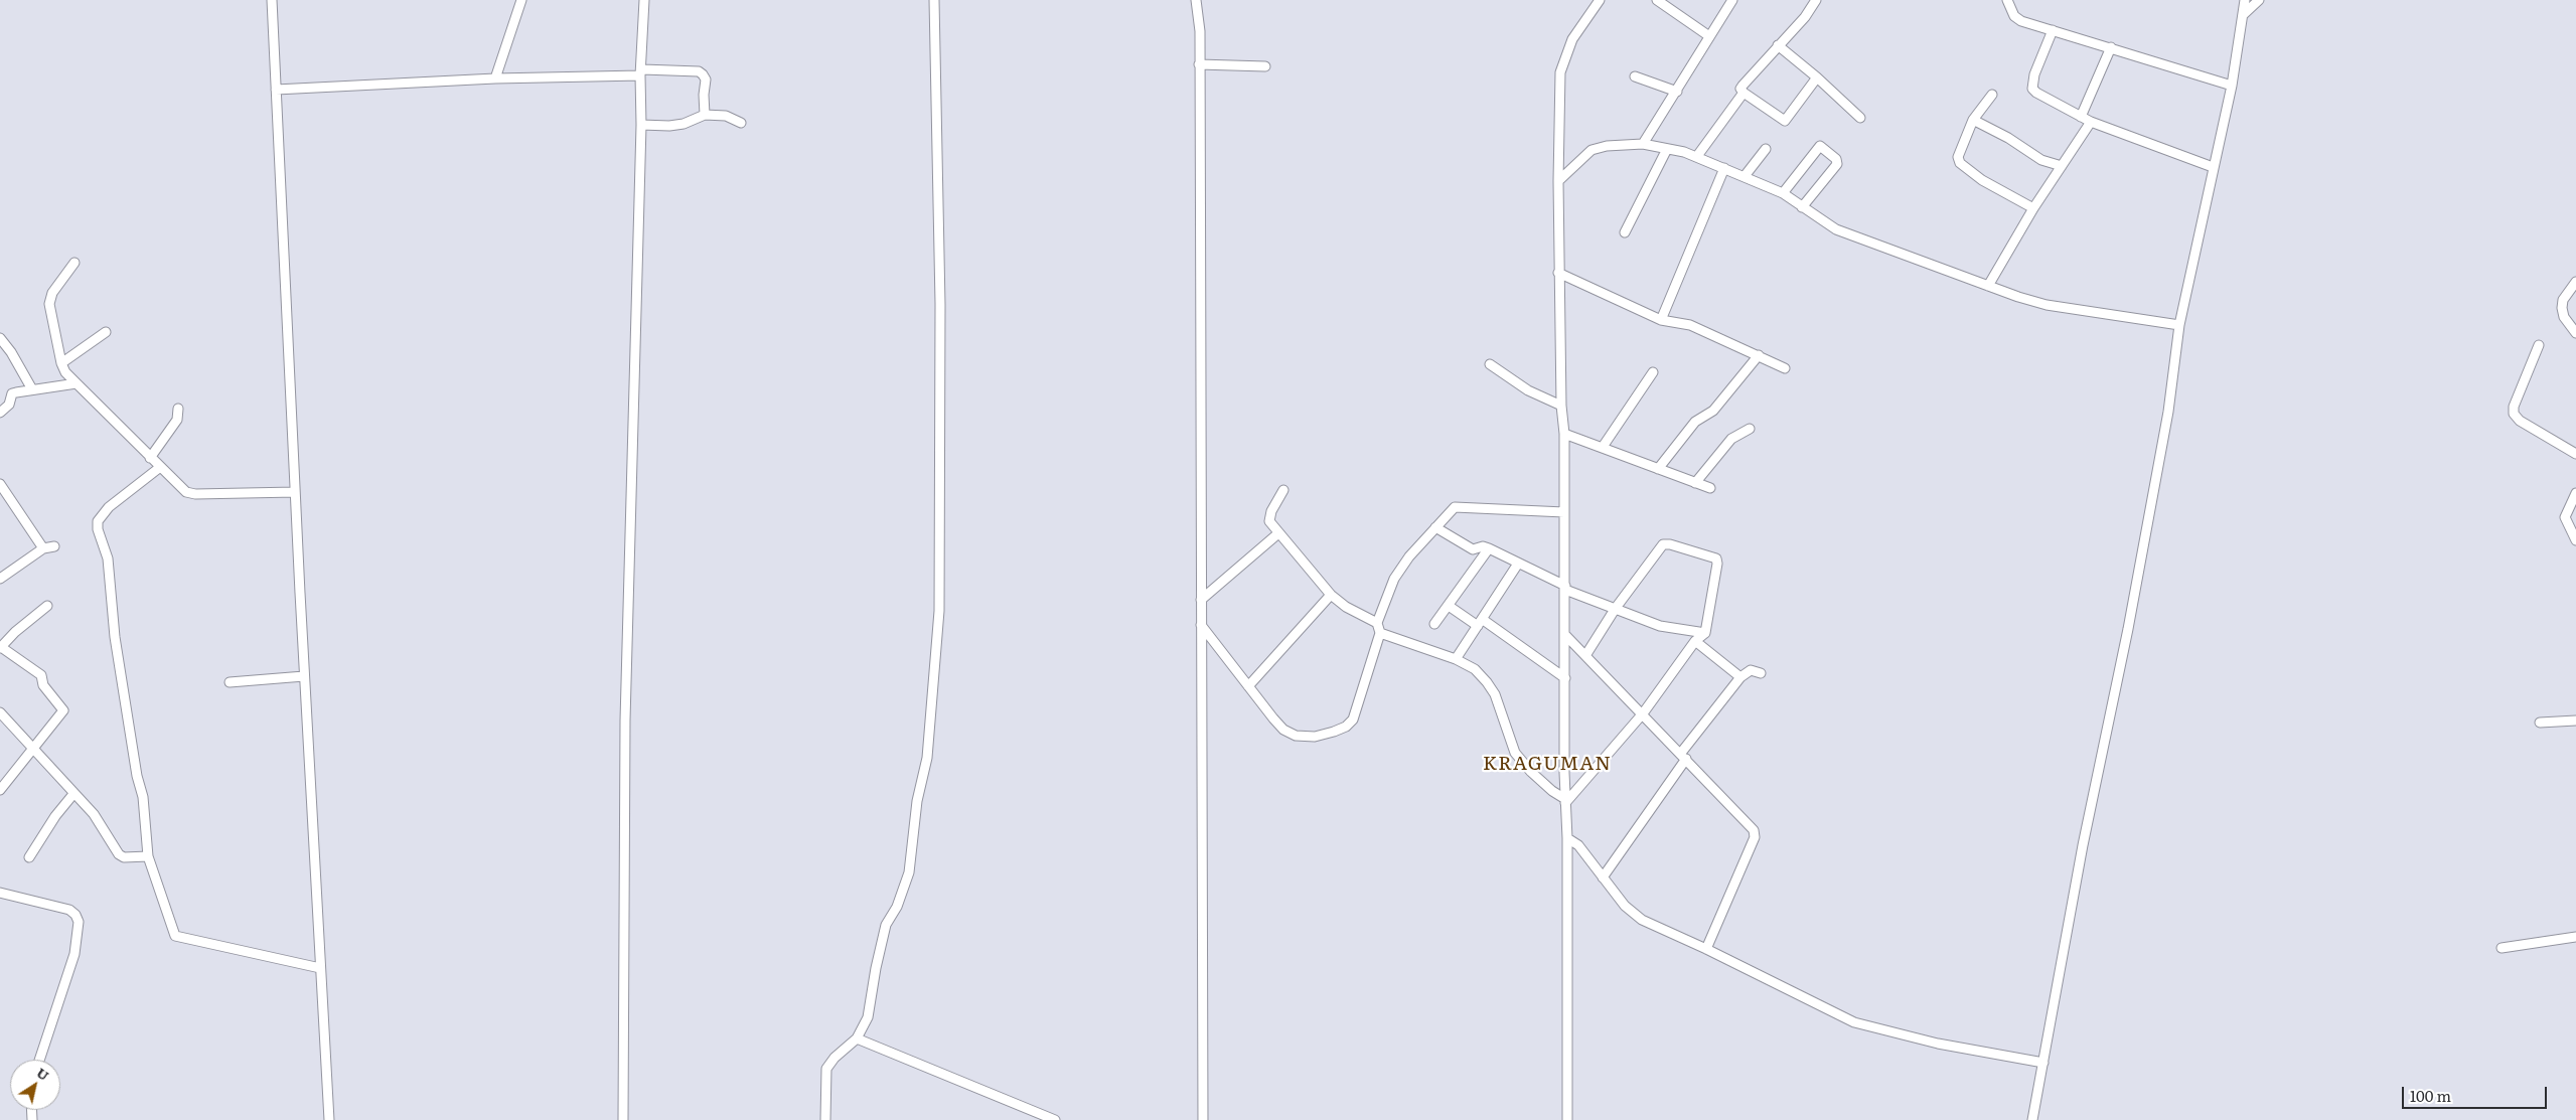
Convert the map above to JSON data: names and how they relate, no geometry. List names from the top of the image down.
{
  "districts": ["KRAGUMAN"],
  "scale_bar": "100 m",
  "north": "top right"
}
